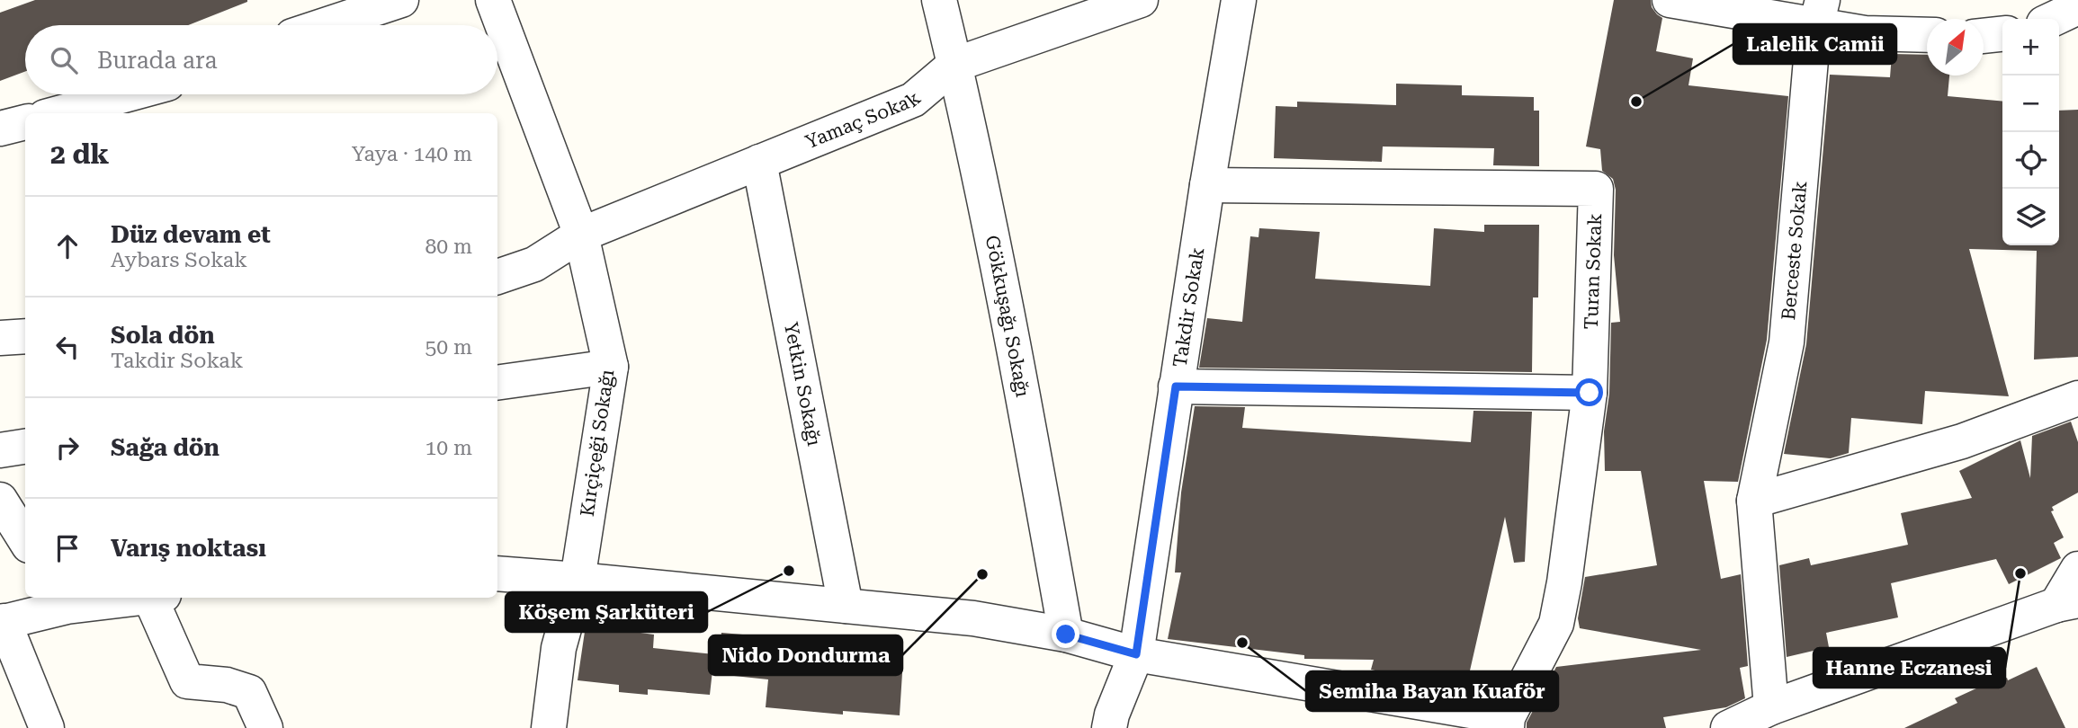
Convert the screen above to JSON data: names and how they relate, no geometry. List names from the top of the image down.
{
  "streets": {
    "street": [
      "Yamaç Sokak",
      "Berceste Sokak",
      "Turan Sokak",
      "Takdir Sokak",
      "Gökkuşağı Sokağı",
      "Yetkin Sokağı",
      "Kırçiçeği Sokağı"
    ]
  },
  "crossings": [
    ["Yamaç Sokak", "Gökkuşağı Sokağı"],
    ["Yamaç Sokak", "Yetkin Sokağı"],
    ["Yamaç Sokak", "Kırçiçeği Sokağı"],
    ["Turan Sokak", "Takdir Sokak"]
  ],
  "places": [
    "Lalelik Camii",
    "Köşem Şarküteri",
    "Hanne Eczanesi",
    "Nido Dondurma",
    "Semiha Bayan Kuaför"
  ],
  "north": "top right",
  "page": {
    "map_buttons": ["+", "−"],
    "search": "Burada ara",
    "heading": ["2 dk", "Yaya · 140 m"],
    "list": [
      ["Düz devam et", "Aybars Sokak", "80 m"],
      ["Sola dön", "Takdir Sokak", "50 m"],
      ["Sağa dön", "10 m"],
      "Varış noktası"
    ]
  }
}
